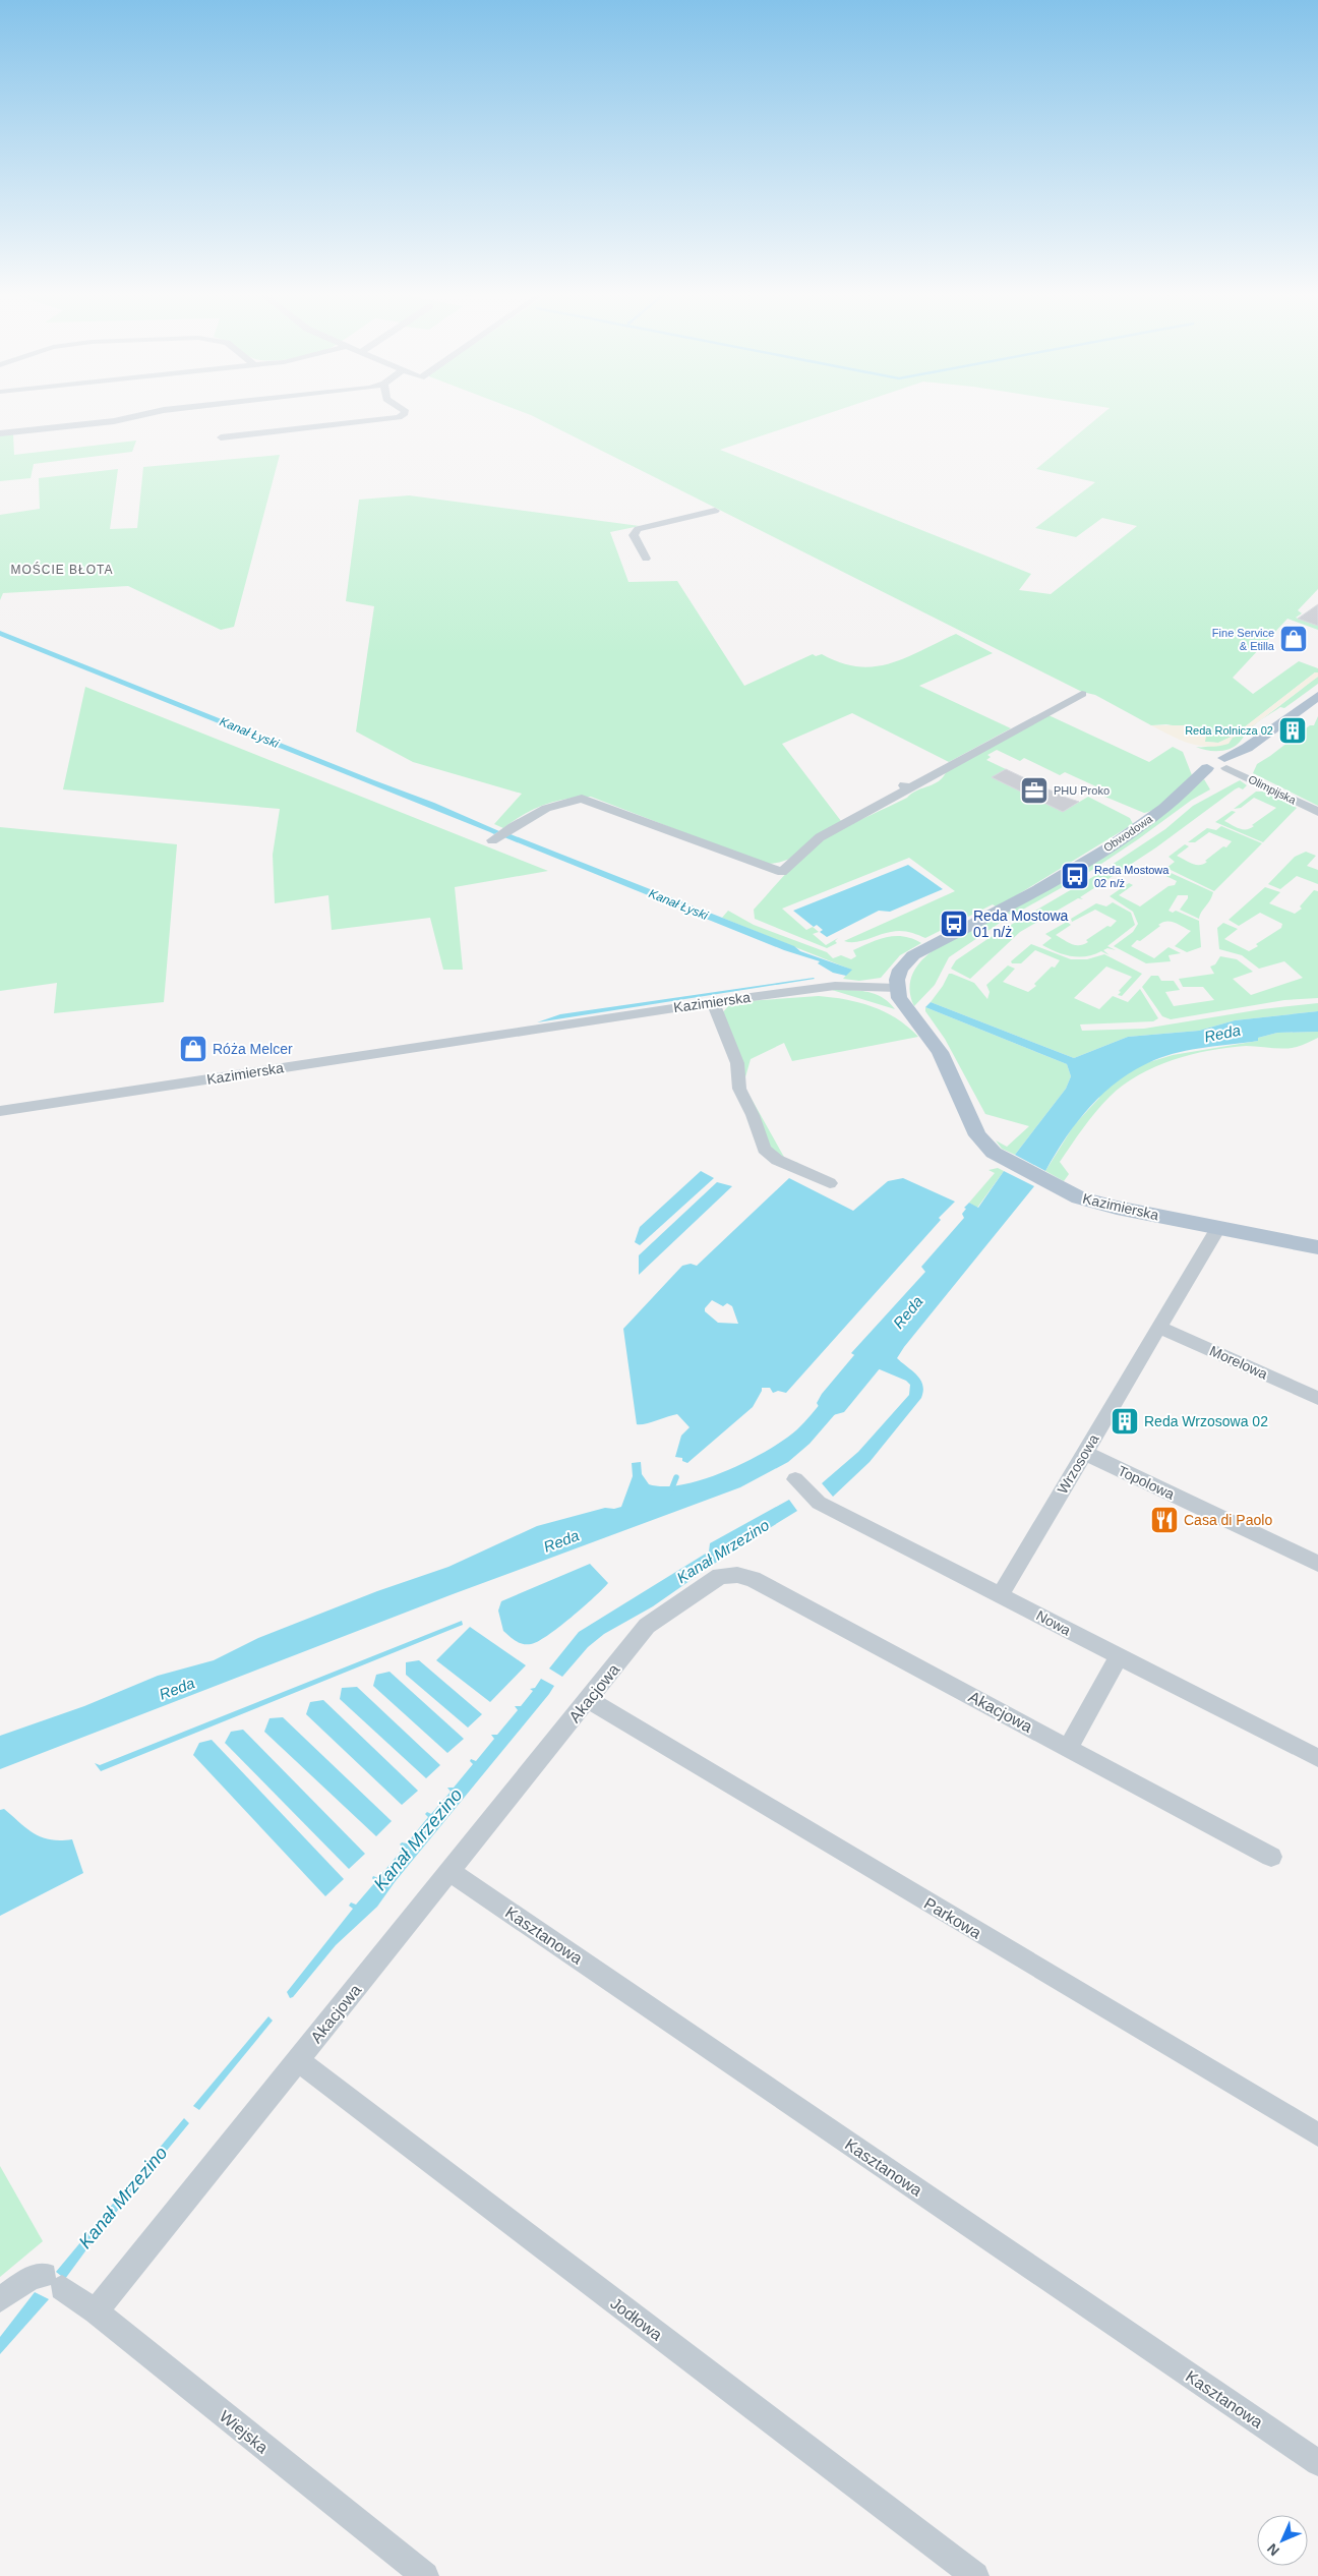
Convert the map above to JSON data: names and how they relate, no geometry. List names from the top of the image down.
{
  "streets": {
    "main road": ["Obwodowa", "Kazimierska"],
    "street": [
      "Olimpijska",
      "Morelowa",
      "Wrzosowa",
      "Topolowa",
      "Nowa",
      "Akacjowa",
      "Parkowa",
      "Kasztanowa",
      "Jodłowa",
      "Wiejska"
    ]
  },
  "crossings": [
    ["Olimpijska", "Obwodowa"],
    ["Obwodowa", "Kazimierska"],
    ["Kazimierska", "Wrzosowa"],
    ["Morelowa", "Wrzosowa"],
    ["Wrzosowa", "Topolowa"],
    ["Wrzosowa", "Nowa"],
    ["Akacjowa", "Parkowa"],
    ["Akacjowa", "Kasztanowa"],
    ["Akacjowa", "Jodłowa"],
    ["Akacjowa", "Wiejska"]
  ],
  "districts": ["MOŚCIE BŁOTA"],
  "water": ["Kanał Łyski", "Reda", "Kanał Mrzezino"],
  "places": {
    "shop": ["Fine Service & Etilla", "Róża Melcer"],
    "building": ["Reda Rolnicza 02", "Reda Wrzosowa 02"],
    "office": ["PHU Proko"],
    "bus stop": ["Reda Mostowa 02 n/ż", "Reda Mostowa 01 n/ż"],
    "restaurant": ["Casa di Paolo"]
  },
  "north": "bottom left"
}
